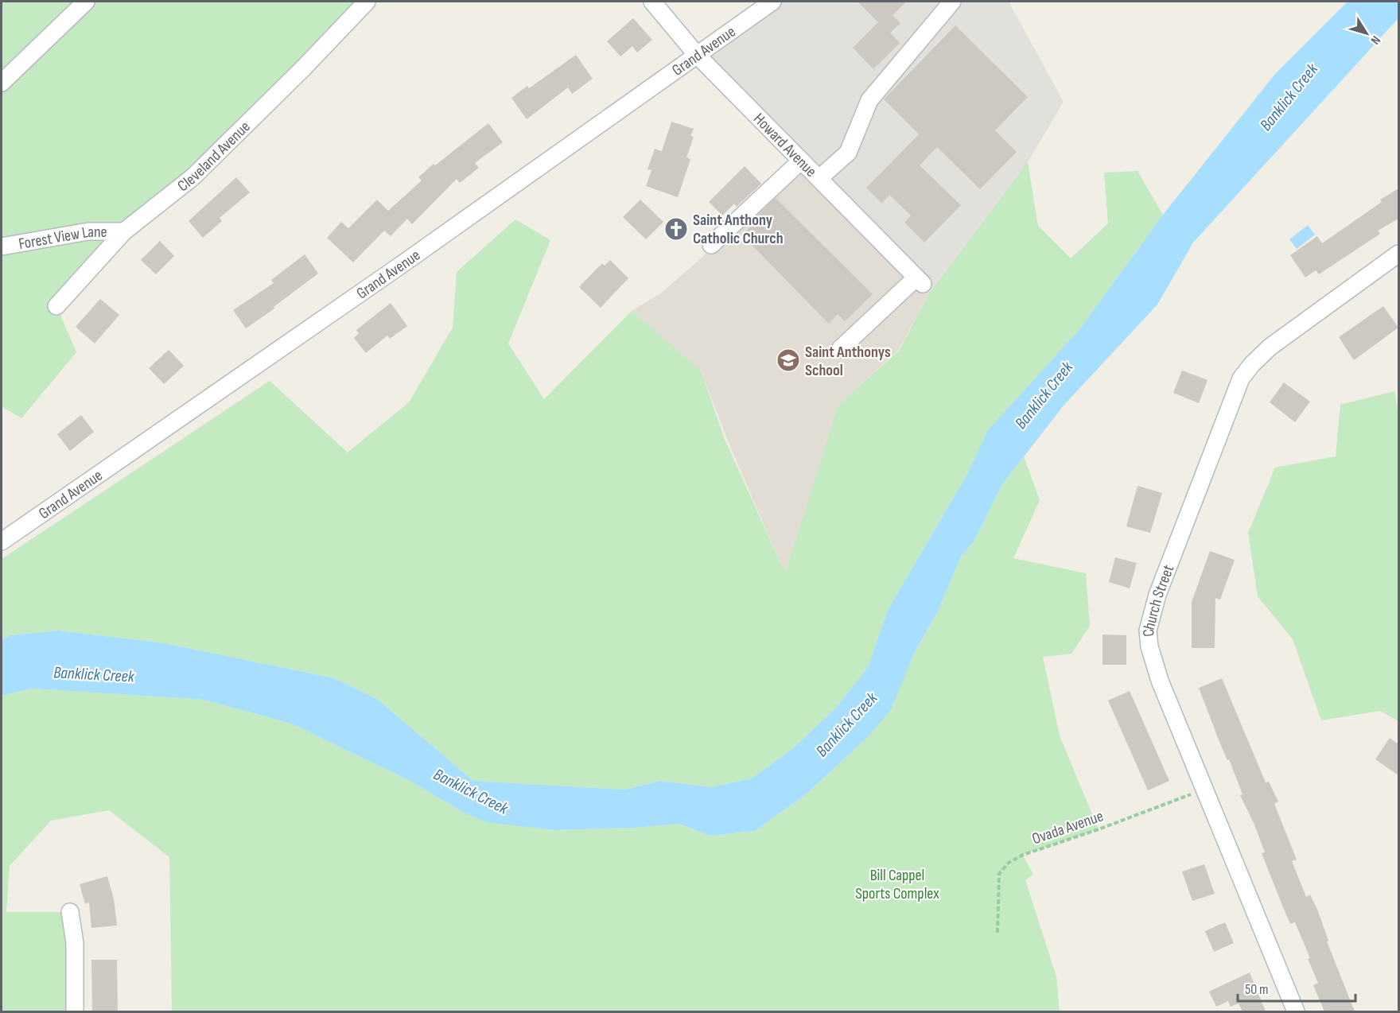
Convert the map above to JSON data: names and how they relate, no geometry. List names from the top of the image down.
{
  "streets": {
    "street": [
      "Grand Avenue",
      "Howard Avenue",
      "Cleveland Avenue",
      "Forest View Lane",
      "Church Street"
    ],
    "path": ["Ovada Avenue"]
  },
  "crossings": [
    ["Grand Avenue", "Howard Avenue"],
    ["Cleveland Avenue", "Forest View Lane"],
    ["Church Street", "Ovada Avenue"]
  ],
  "water": ["Banklick Creek"],
  "parks": ["Bill Cappel Sports Complex"],
  "places": {
    "church": ["Saint Anthony Catholic Church"],
    "school or university": ["Saint Anthonys School"]
  },
  "scale_bar": "50 m",
  "north": "bottom right"
}
